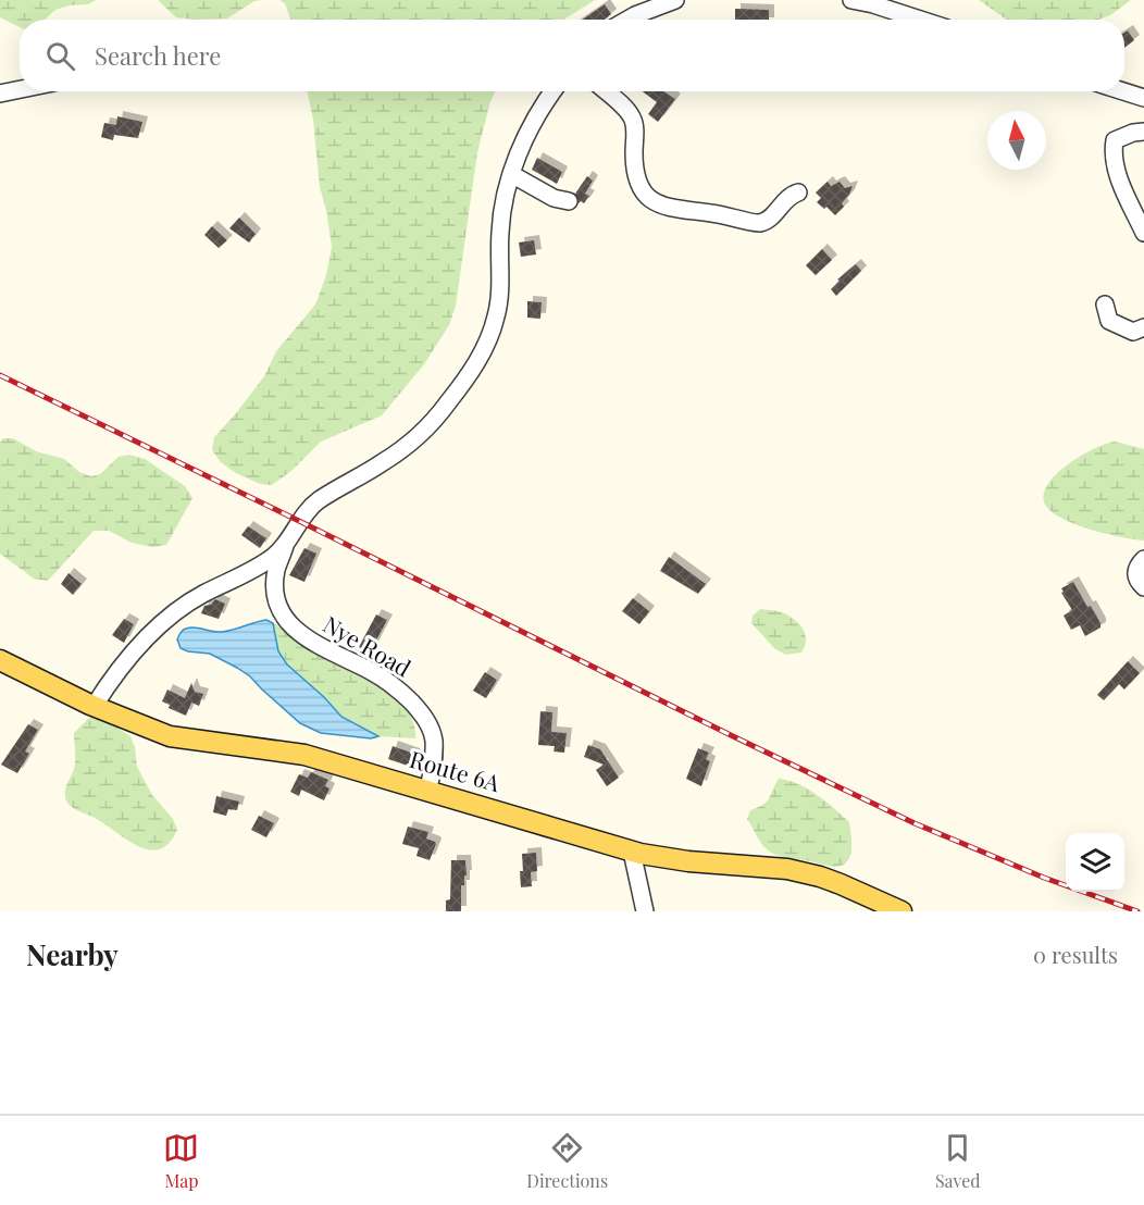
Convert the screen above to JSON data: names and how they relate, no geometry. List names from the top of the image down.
{
  "streets": {
    "main road": ["Route 6A"],
    "street": ["Nye Road"]
  },
  "crossings": [
    ["Nye Road", "Route 6A"]
  ],
  "north": "top",
  "page": {
    "search": "Search here",
    "heading": ["Nearby", "0 results"],
    "nav": ["Map", "Directions", "Saved"]
  }
}
